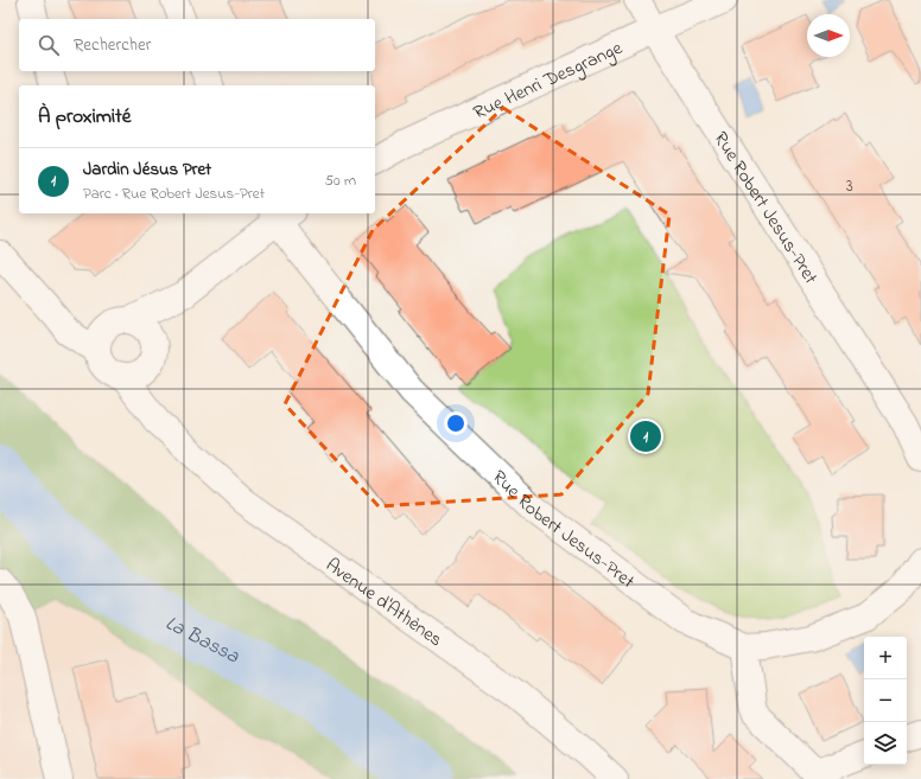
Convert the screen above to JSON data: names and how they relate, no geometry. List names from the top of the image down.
{
  "streets": {
    "street": ["Rue Henri Desgrange", "Rue Robert Jesus-Pret", "Avenue d'Athènes"]
  },
  "crossings": [
    ["Rue Henri Desgrange", "Rue Robert Jesus-Pret"]
  ],
  "water": ["La Bassa"],
  "house_numbers": ["3"],
  "north": "right",
  "page": {
    "search": "Rechercher",
    "heading": "À proximité",
    "list": [
      {
        "mark": "1",
        "name": "Jardin Jésus Pret",
        "note": "Parc · Rue Robert Jesus-Pret",
        "value": "50 m"
      }
    ],
    "pins": "1",
    "map_buttons": ["+", "−"]
  }
}
